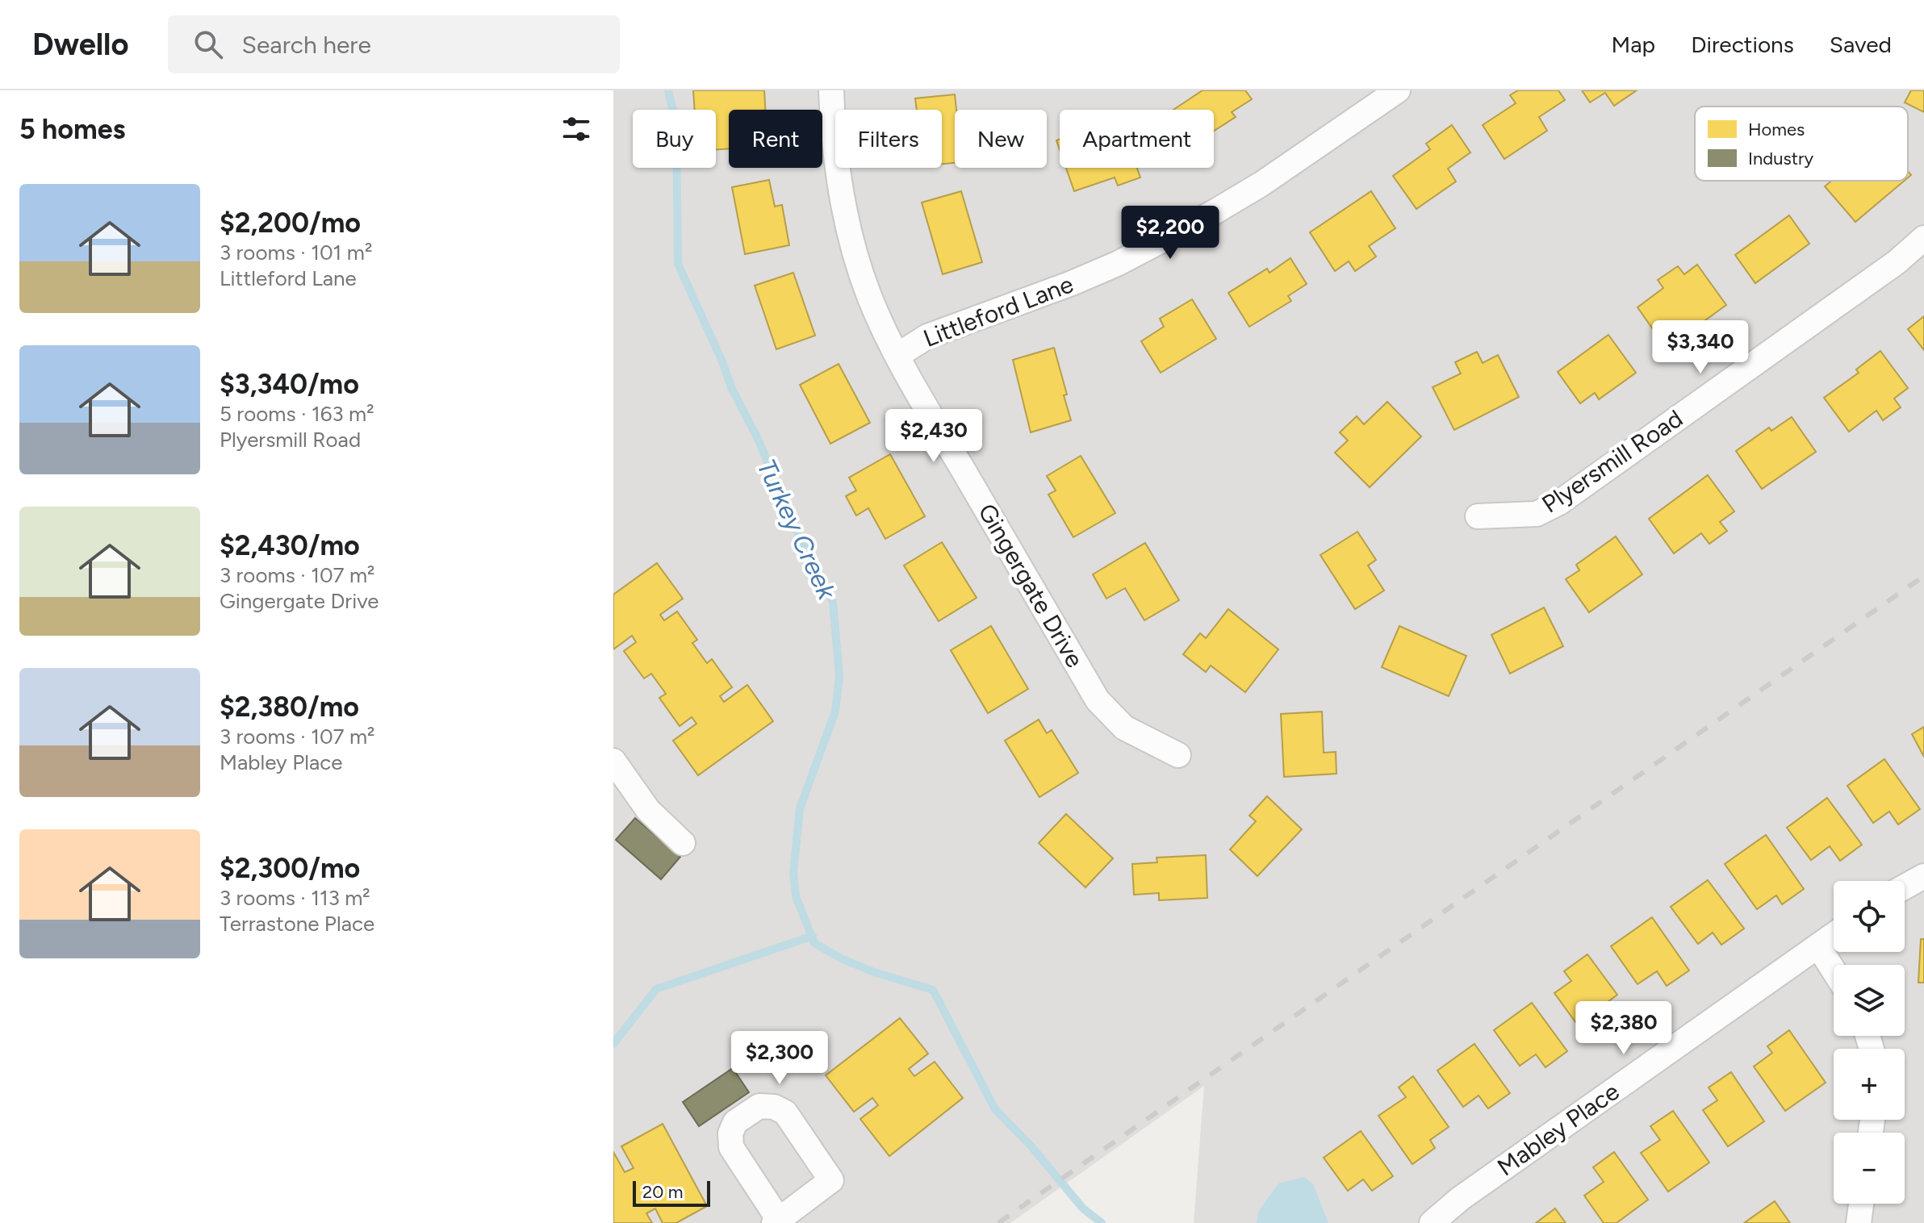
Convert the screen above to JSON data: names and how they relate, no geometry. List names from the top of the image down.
{
  "streets": {
    "street": [
      "Littleford Lane",
      "Plyersmill Road",
      "Gingergate Drive",
      "Mabley Place"
    ]
  },
  "crossings": [
    ["Littleford Lane", "Gingergate Drive"]
  ],
  "water": ["Turkey Creek"],
  "legend": ["Homes", "Industry"],
  "scale_bar": "20 m",
  "page": {
    "header": "Dwello",
    "search": "Search here",
    "nav": ["Map", "Directions", "Saved"],
    "heading": "5 homes",
    "chip": [
      "Buy",
      "Rent",
      "Filters",
      "New",
      "Apartment"
    ],
    "list": [
      {
        "name": "$2,200/mo",
        "note": "3 rooms · 101 m² · Littleford Lane"
      },
      {
        "name": "$3,340/mo",
        "note": "5 rooms · 163 m² · Plyersmill Road"
      },
      {
        "name": "$2,430/mo",
        "note": "3 rooms · 107 m² · Gingergate Drive"
      },
      {
        "name": "$2,380/mo",
        "note": "3 rooms · 107 m² · Mabley Place"
      },
      {
        "name": "$2,300/mo",
        "note": "3 rooms · 113 m² · Terrastone Place"
      }
    ],
    "price": [
      "$2,200",
      "$3,340",
      "$2,430",
      "$2,380",
      "$2,300"
    ],
    "map_buttons": ["+", "−"],
    "scale": "20 m"
  }
}
